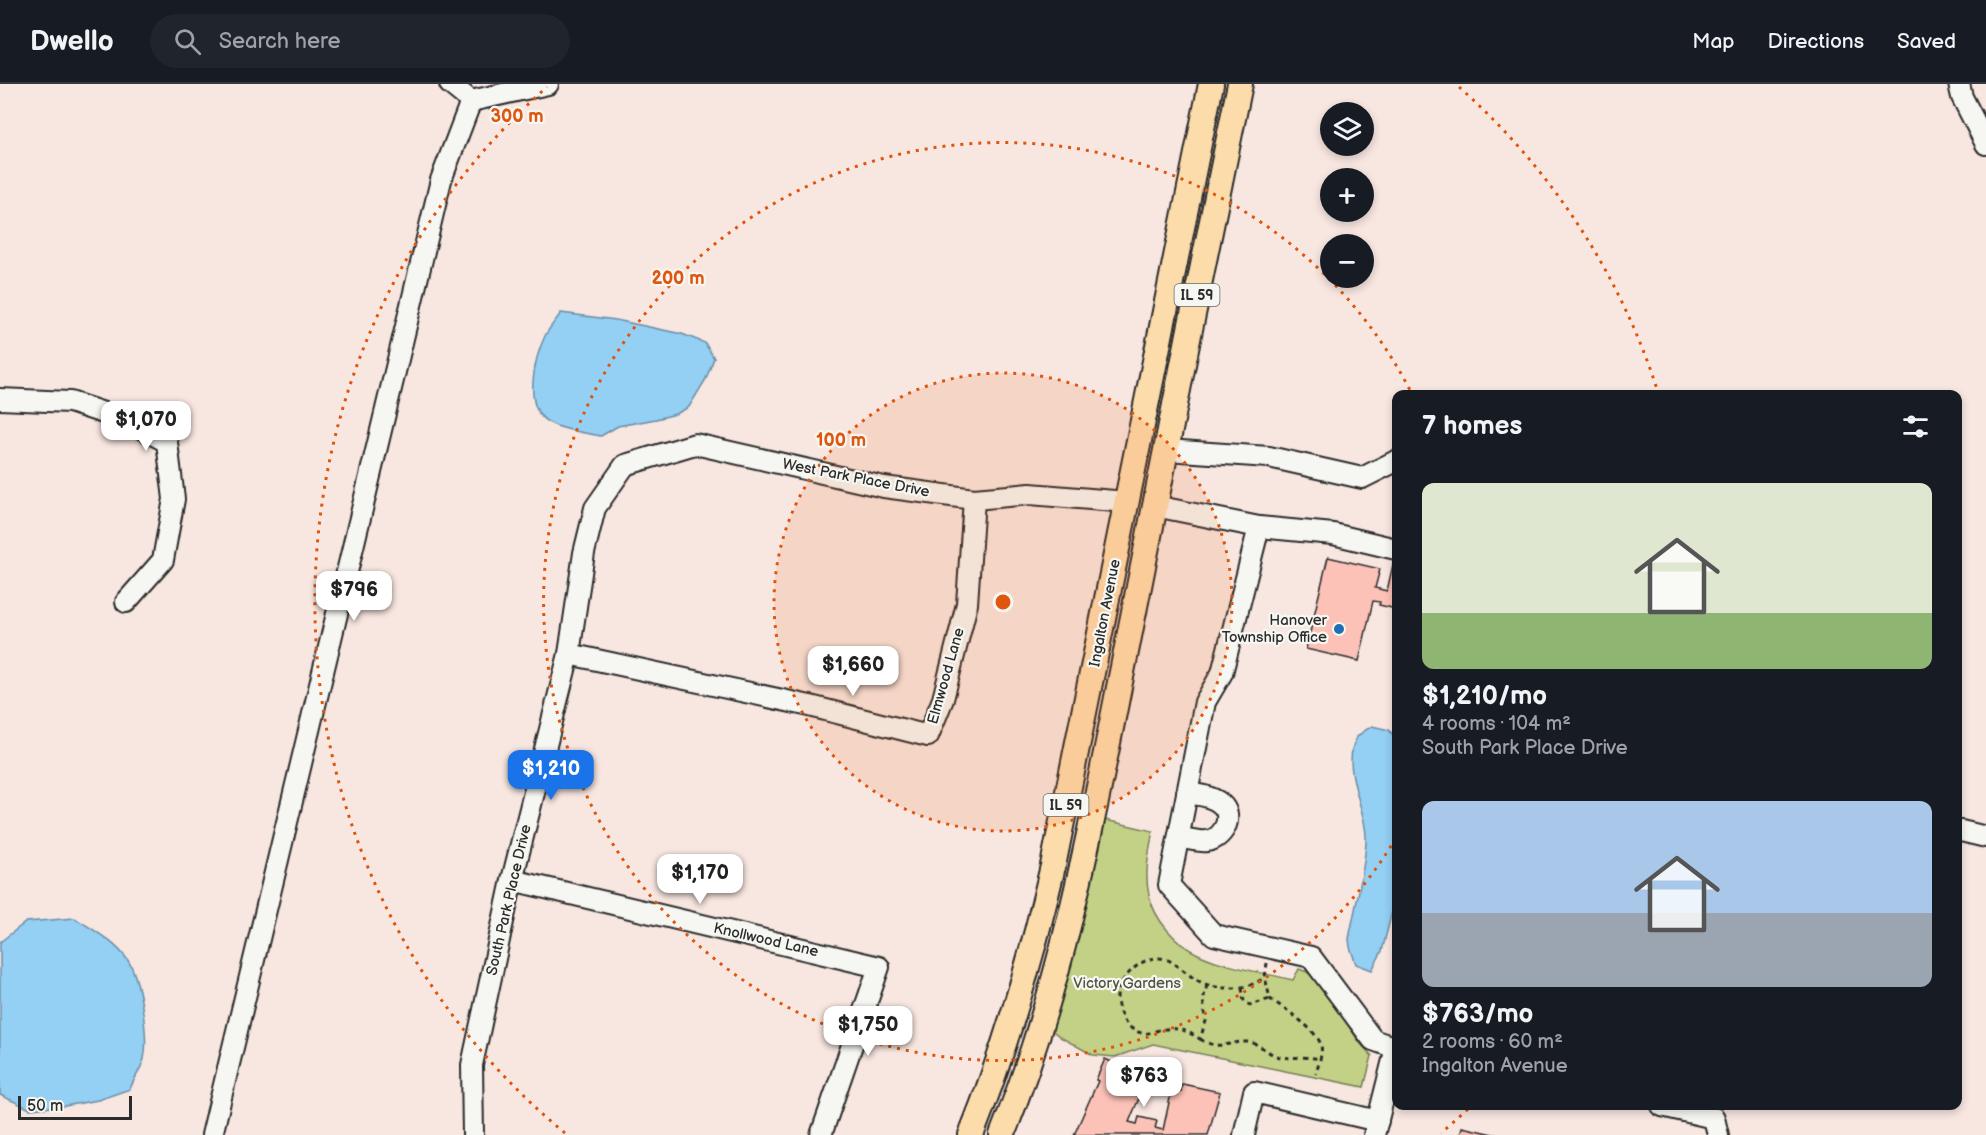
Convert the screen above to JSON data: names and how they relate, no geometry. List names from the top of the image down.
{
  "streets": {
    "main road": ["IL 59", "Ingalton Avenue"],
    "street": [
      "West Park Place Drive",
      "Elmwood Lane",
      "South Park Place Drive",
      "Knollwood Lane"
    ]
  },
  "crossings": [
    ["West Park Place Drive", "Ingalton Avenue"],
    ["West Park Place Drive", "Elmwood Lane"],
    ["West Park Place Drive", "South Park Place Drive"],
    ["Elmwood Lane", "South Park Place Drive"],
    ["South Park Place Drive", "Knollwood Lane"]
  ],
  "parks": ["Victory Gardens"],
  "places": ["Hanover Township Office"],
  "scale_bar": "50 m",
  "page": {
    "header": "Dwello",
    "search": "Search here",
    "nav": ["Map", "Directions", "Saved"],
    "map_buttons": ["+", "−"],
    "heading": "7 homes",
    "price": [
      "$1,070",
      "$796",
      "$1,660",
      "$1,210",
      "$1,170",
      "$1,750",
      "$763"
    ],
    "list": [
      {
        "name": "$1,210/mo",
        "note": "4 rooms · 104 m² · South Park Place Drive"
      },
      {
        "name": "$763/mo",
        "note": "2 rooms · 60 m² · Ingalton Avenue"
      }
    ],
    "scale": "50 m"
  },
  "rings": ["300 m", "200 m", "100 m"]
}
